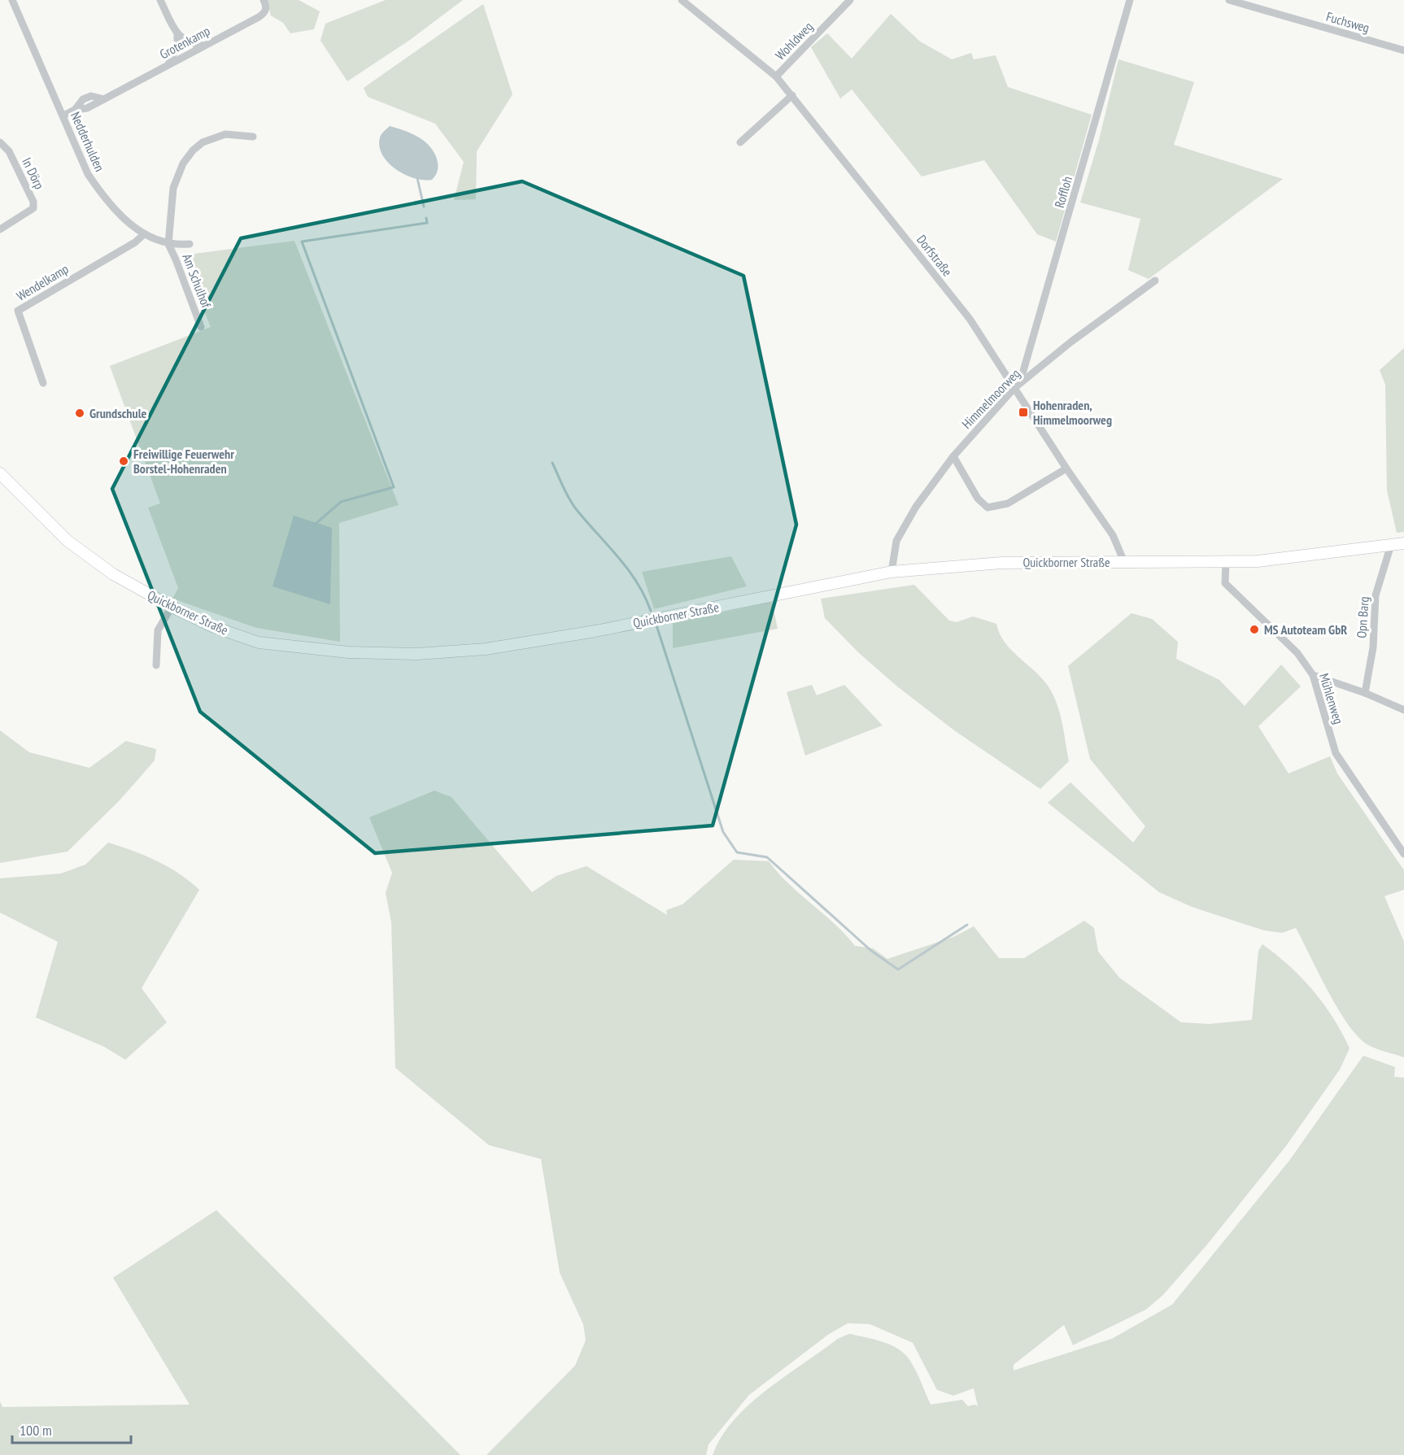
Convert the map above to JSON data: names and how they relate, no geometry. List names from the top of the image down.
{
  "streets": {
    "main road": ["Quickborner Straße"],
    "street": [
      "Fuchsweg",
      "Wohldweg",
      "Grotenkamp",
      "Nedderhulden",
      "In Dörp",
      "Roffloh",
      "Dorfstraße",
      "Am Schulhof",
      "Wendelkamp",
      "Himmelmoorweg",
      "Opn Barg",
      "Mühlenweg"
    ]
  },
  "crossings": [
    ["Wohldweg", "Dorfstraße"],
    ["Grotenkamp", "Nedderhulden"],
    ["Nedderhulden", "Am Schulhof"],
    ["Nedderhulden", "Wendelkamp"],
    ["Roffloh", "Dorfstraße"],
    ["Roffloh", "Himmelmoorweg"],
    ["Dorfstraße", "Himmelmoorweg"],
    ["Dorfstraße", "Quickborner Straße"],
    ["Himmelmoorweg", "Quickborner Straße"],
    ["Quickborner Straße", "Opn Barg"],
    ["Quickborner Straße", "Mühlenweg"]
  ],
  "places": {
    "transit": ["Hohenraden, Himmelmoorweg"],
    "other": ["Grundschule", "Freiwillige Feuerwehr Borstel-Hohenraden", "MS Autoteam GbR"]
  },
  "scale_bar": "100 m"
}
